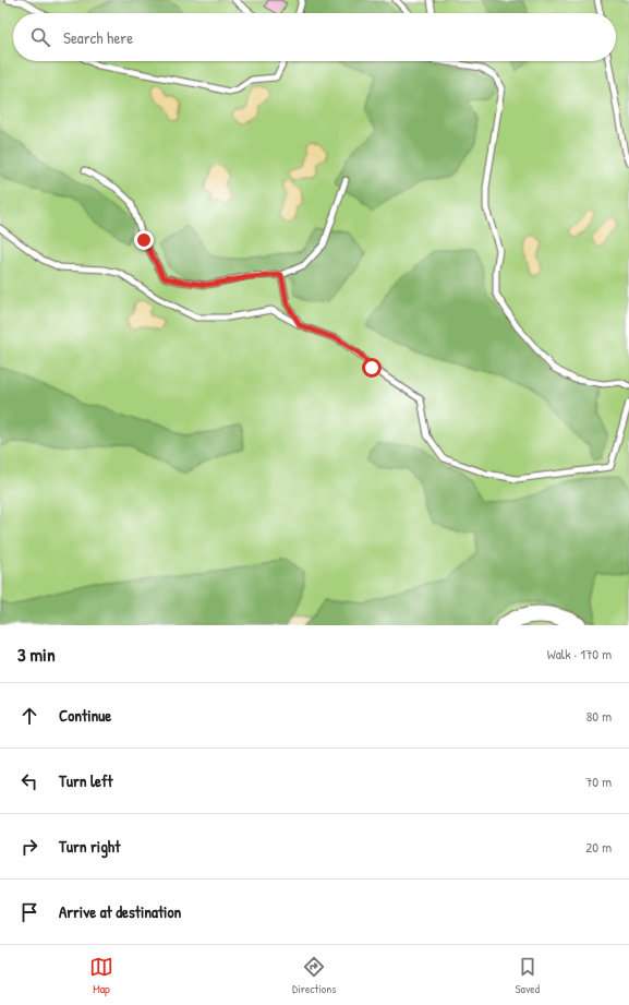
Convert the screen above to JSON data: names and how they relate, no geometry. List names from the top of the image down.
{
  "page": {
    "search": "Search here",
    "heading": ["3 min", "Walk · 170 m"],
    "list": [
      ["Continue", "80 m"],
      ["Turn left", "70 m"],
      ["Turn right", "20 m"],
      "Arrive at destination"
    ],
    "nav": ["Map", "Directions", "Saved"]
  }
}
